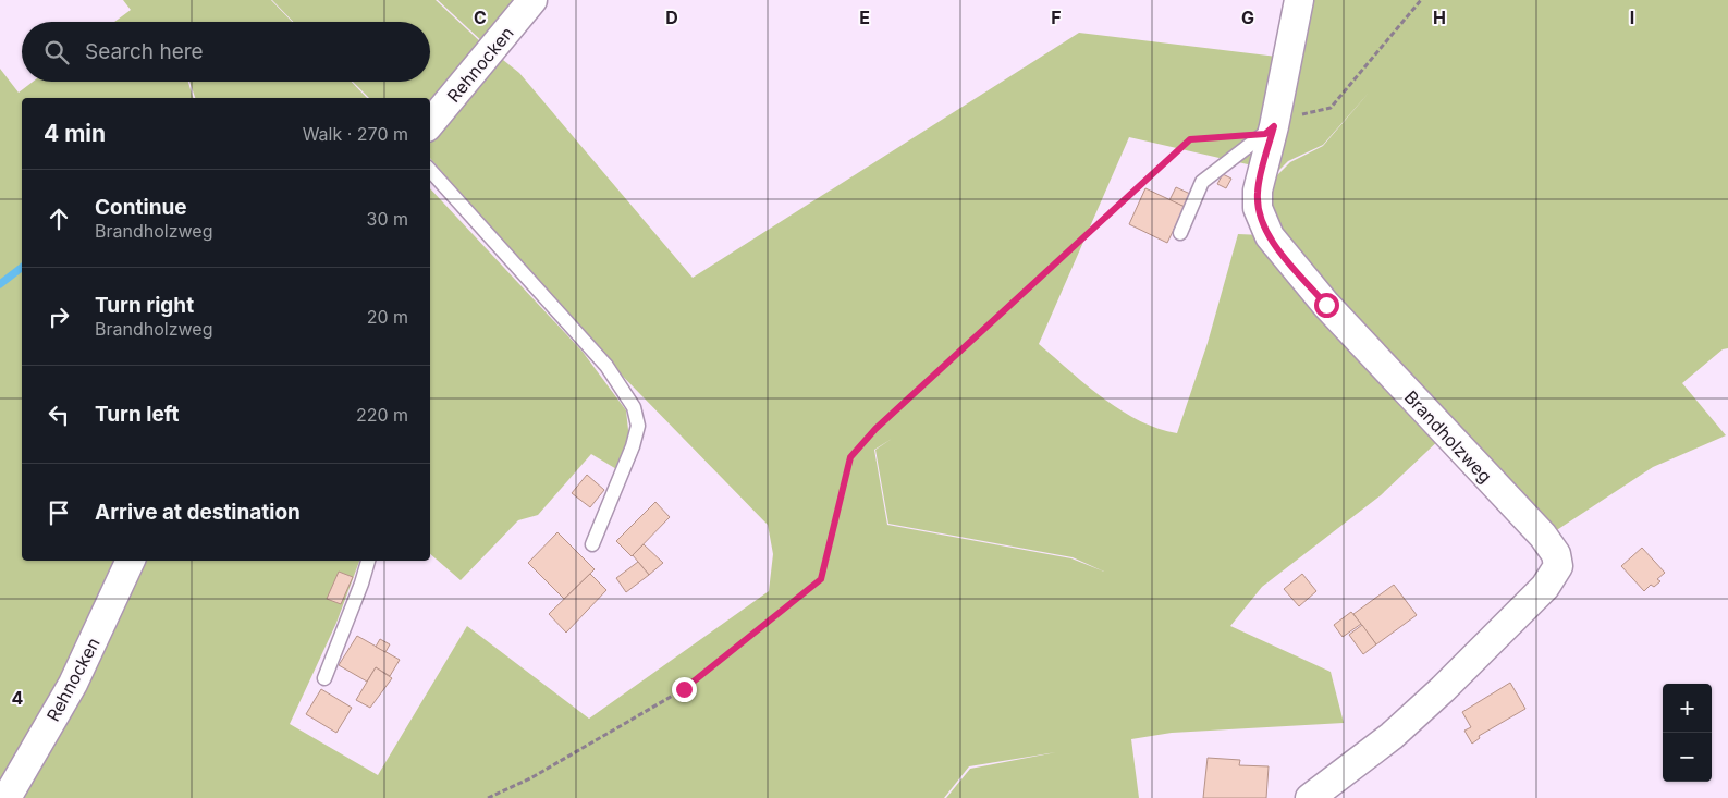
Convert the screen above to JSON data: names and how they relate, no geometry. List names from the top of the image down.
{
  "streets": {
    "street": ["Rehnocken", "Brandholzweg"]
  },
  "page": {
    "search": "Search here",
    "heading": ["4 min", "Walk · 270 m"],
    "list": [
      ["Continue", "Brandholzweg", "30 m"],
      ["Turn right", "Brandholzweg", "20 m"],
      ["Turn left", "220 m"],
      "Arrive at destination"
    ],
    "map_buttons": ["+", "−"]
  },
  "grid": {
    "columns": [
      "C",
      "D",
      "E",
      "F",
      "G",
      "H",
      "I"
    ],
    "rows": ["4"]
  }
}
